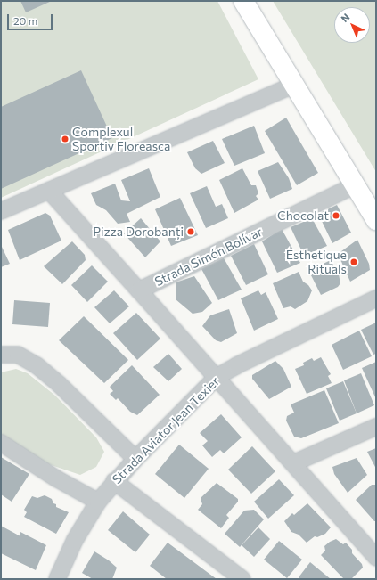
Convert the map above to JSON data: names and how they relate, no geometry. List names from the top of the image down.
{
  "streets": {
    "street": ["Strada Simón Bolívar", "Strada Aviator Jean Texier"]
  },
  "places": [
    "Complexul Sportiv Floreasca",
    "Chocolat",
    "Pizza Dorobanți",
    "Esthetique Rituals"
  ],
  "scale_bar": "20 m",
  "north": "top left"
}
